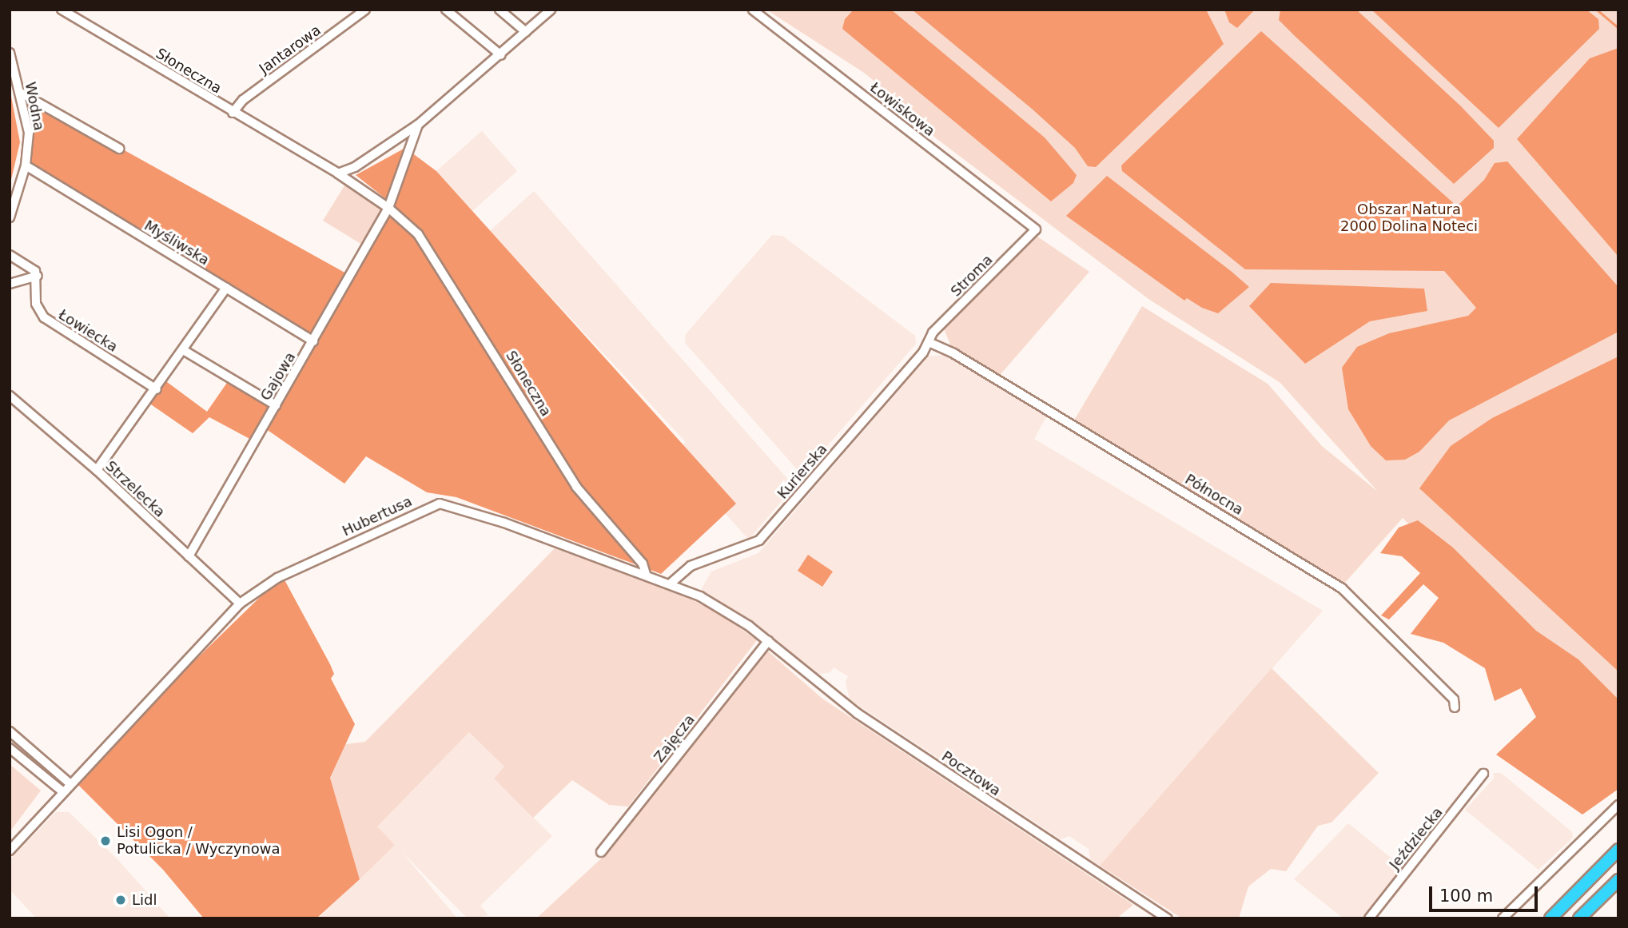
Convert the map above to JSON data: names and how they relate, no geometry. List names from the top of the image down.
{
  "streets": {
    "street": [
      "Jantarowa",
      "Słoneczna",
      "Wodna",
      "Łowiskowa",
      "Myśliwska",
      "Stroma",
      "Łowiecka",
      "Gajowa",
      "Kurierska",
      "Strzelecka",
      "Północna",
      "Hubertusa",
      "Zajęcza",
      "Pocztowa",
      "Jeździecka"
    ]
  },
  "crossings": [
    ["Jantarowa", "Słoneczna"],
    ["Słoneczna", "Gajowa"],
    ["Słoneczna", "Hubertusa"],
    ["Wodna", "Myśliwska"],
    ["Łowiskowa", "Stroma"],
    ["Myśliwska", "Gajowa"],
    ["Stroma", "Kurierska"],
    ["Stroma", "Północna"],
    ["Gajowa", "Strzelecka"],
    ["Kurierska", "Północna"],
    ["Kurierska", "Hubertusa"],
    ["Strzelecka", "Hubertusa"],
    ["Hubertusa", "Zajęcza"],
    ["Hubertusa", "Pocztowa"],
    ["Zajęcza", "Pocztowa"]
  ],
  "parks": ["Obszar Natura 2000 Dolina Noteci"],
  "places": ["Lisi Ogon / Potulicka / Wyczynowa", "Lidl"],
  "scale_bar": "100 m"
}
